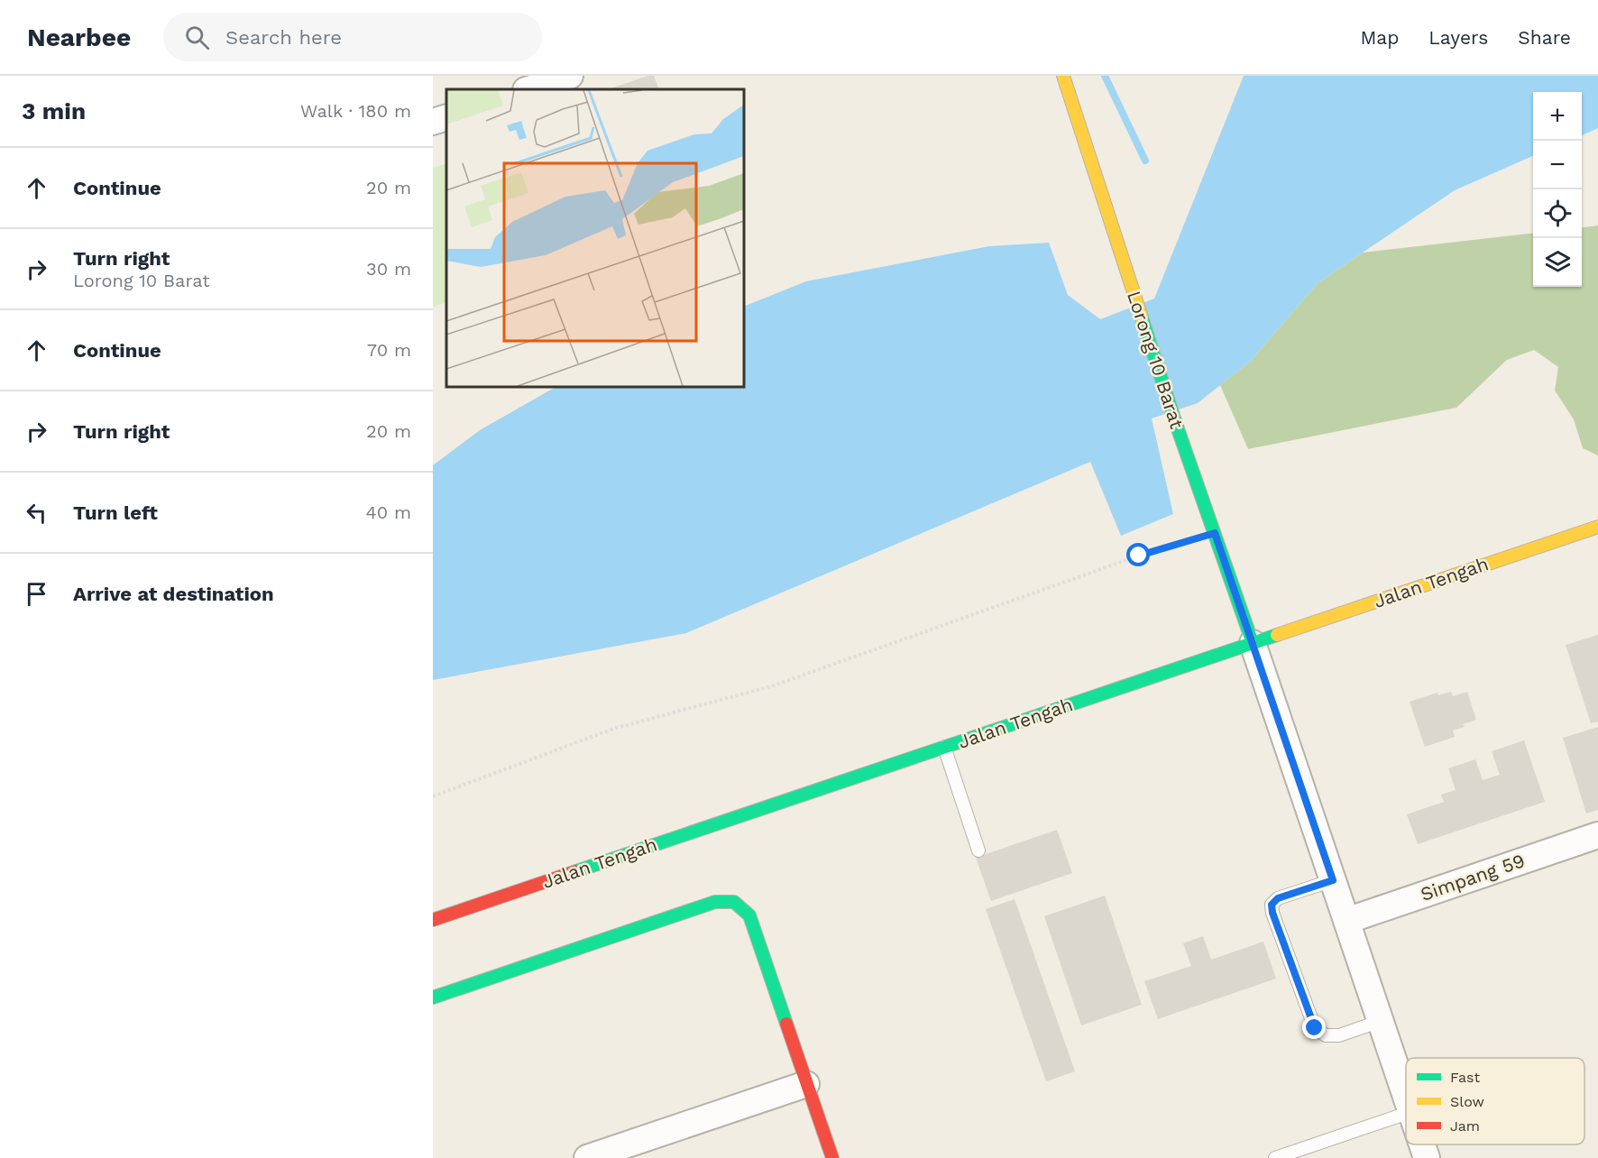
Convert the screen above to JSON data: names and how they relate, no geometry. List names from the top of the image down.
{
  "streets": {
    "main road": ["Lorong 10 Barat", "Jalan Tengah"],
    "street": ["Simpang 59"]
  },
  "crossings": [
    ["Lorong 10 Barat", "Jalan Tengah"]
  ],
  "legend": ["Fast", "Slow", "Jam"],
  "page": {
    "header": "Nearbee",
    "search": "Search here",
    "nav": ["Map", "Layers", "Share"],
    "heading": ["3 min", "Walk · 180 m"],
    "map_buttons": ["+", "−"],
    "list": [
      ["Continue", "20 m"],
      ["Turn right", "Lorong 10 Barat", "30 m"],
      ["Continue", "70 m"],
      ["Turn right", "20 m"],
      ["Turn left", "40 m"],
      "Arrive at destination"
    ]
  }
}
